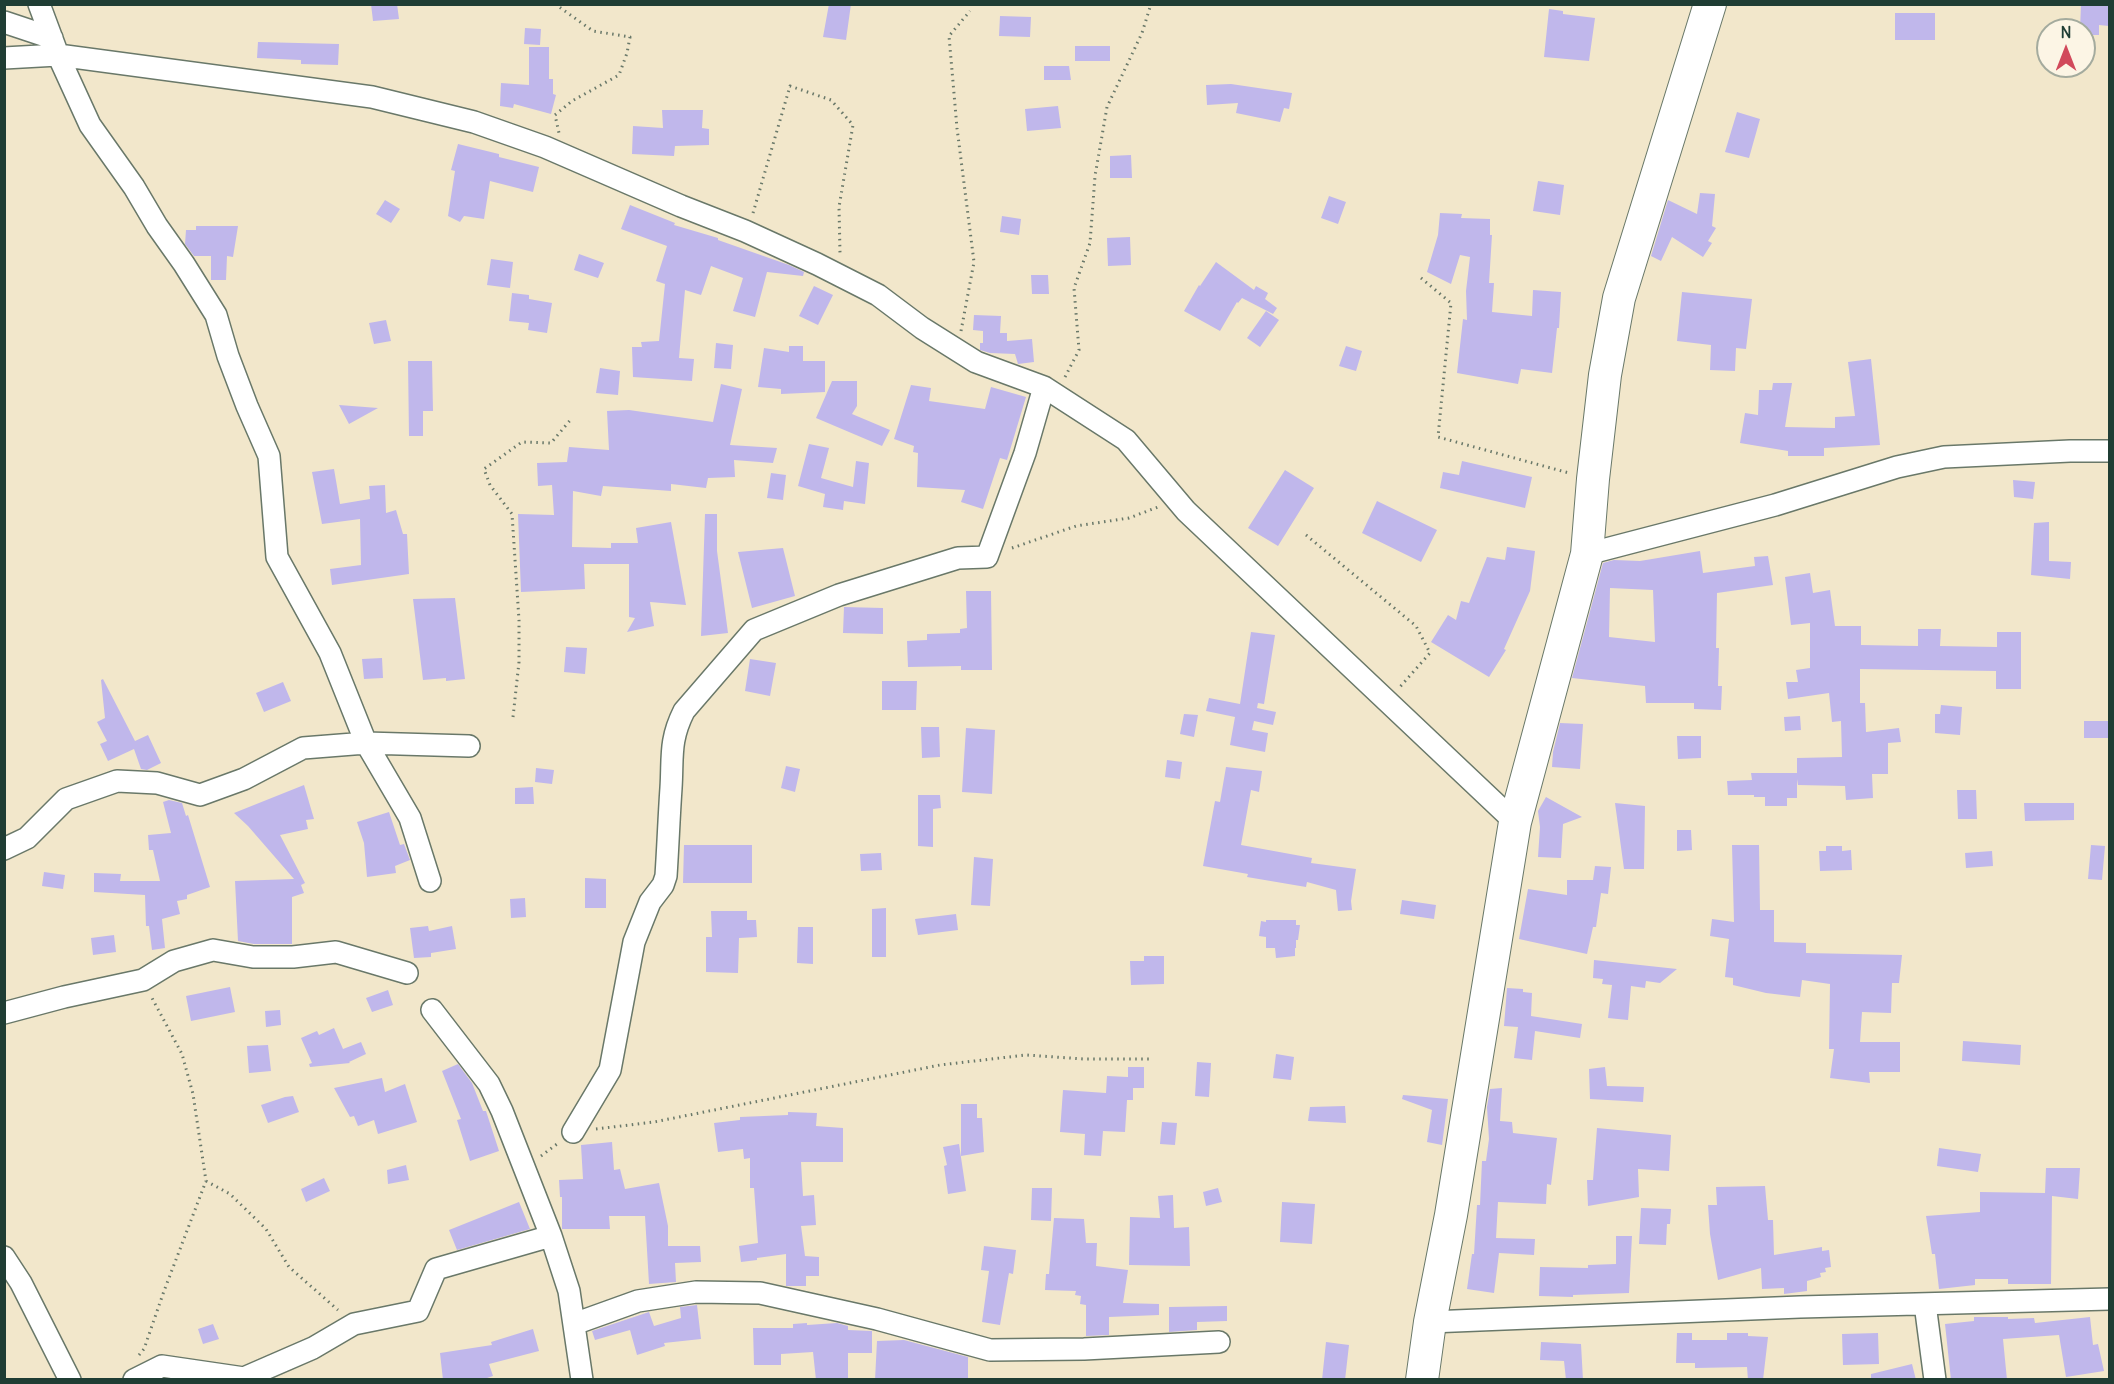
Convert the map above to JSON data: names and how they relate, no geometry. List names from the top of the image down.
{
  "north": "top"
}
